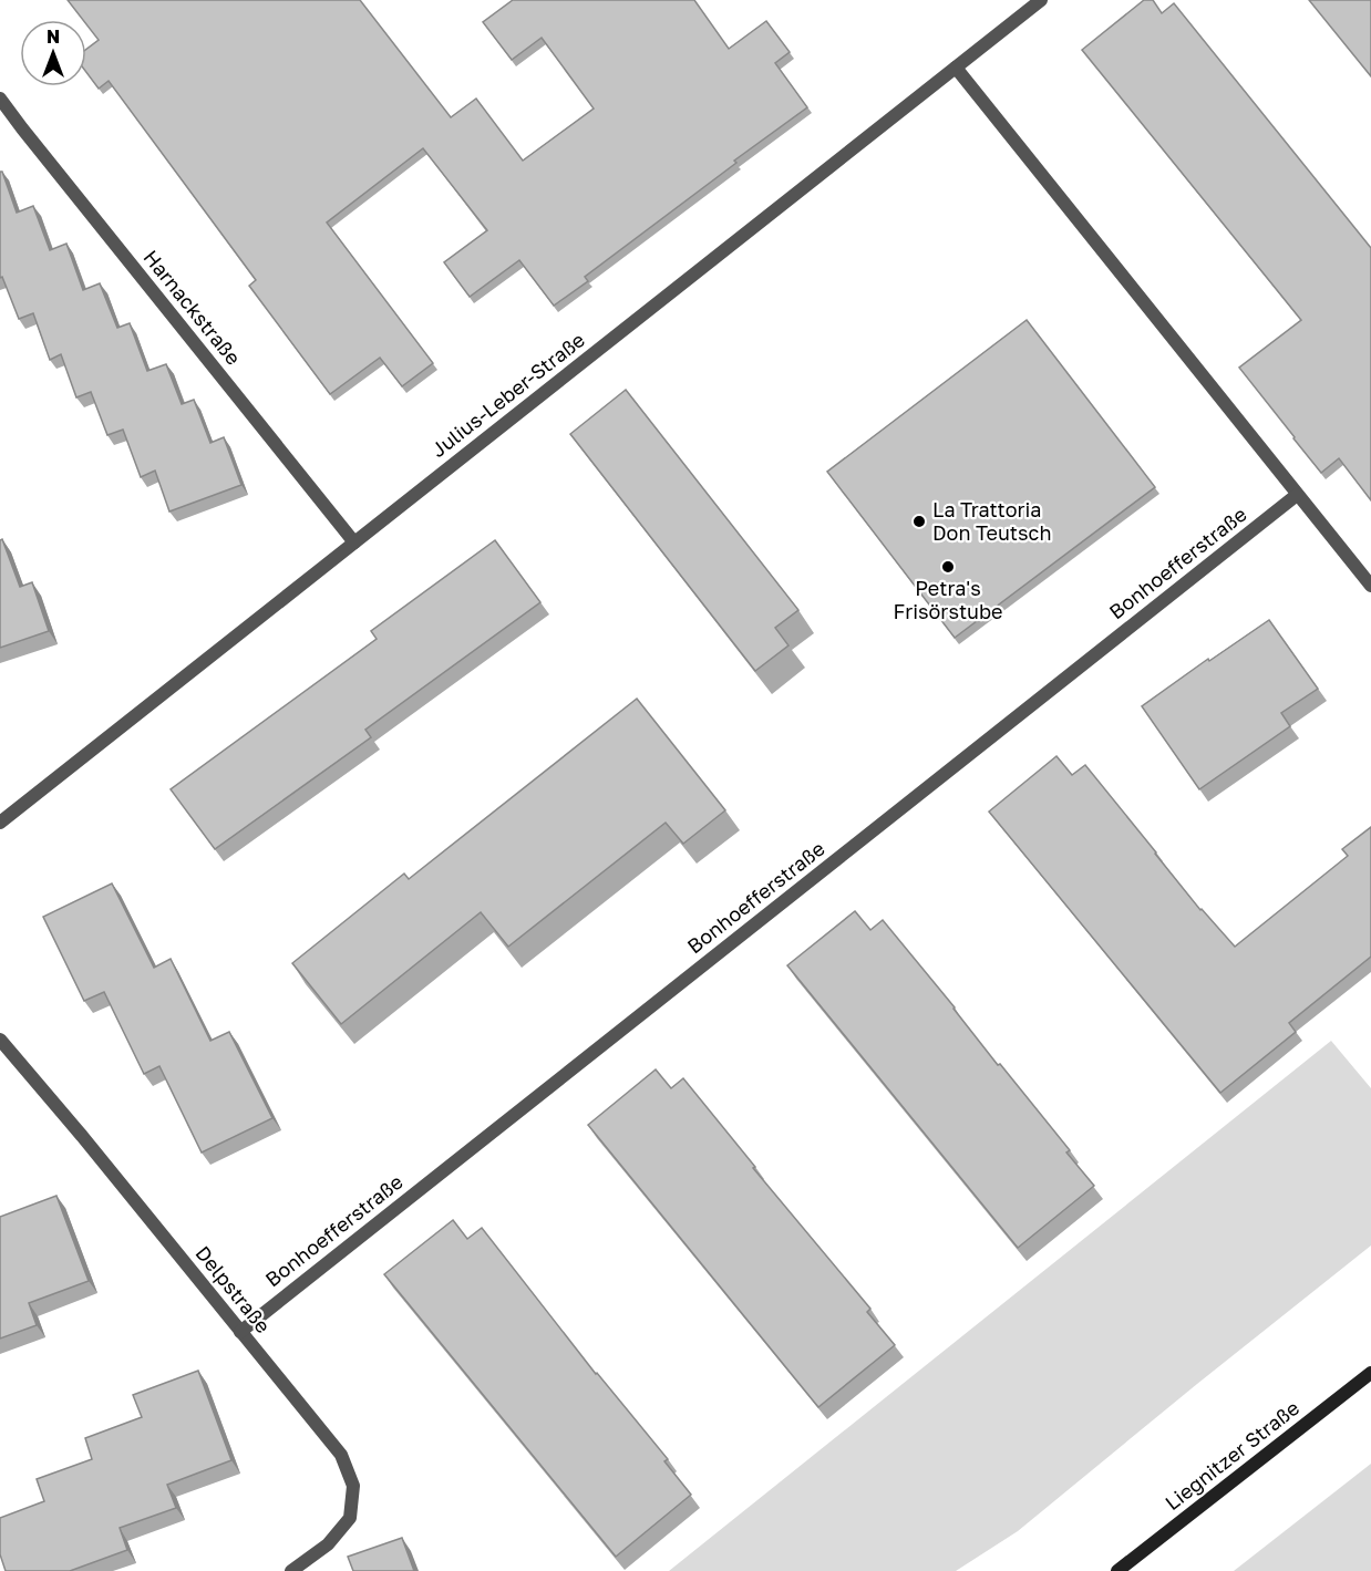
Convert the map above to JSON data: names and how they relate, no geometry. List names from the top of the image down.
{
  "streets": {
    "main road": ["Liegnitzer Straße"],
    "street": [
      "Harnackstraße",
      "Julius-Leber-Straße",
      "Bonhoefferstraße",
      "Delpstraße"
    ]
  },
  "crossings": [
    ["Harnackstraße", "Julius-Leber-Straße"],
    ["Bonhoefferstraße", "Delpstraße"]
  ],
  "places": ["La Trattoria Don Teutsch", "Petra's Frisörstube"],
  "north": "top"
}
